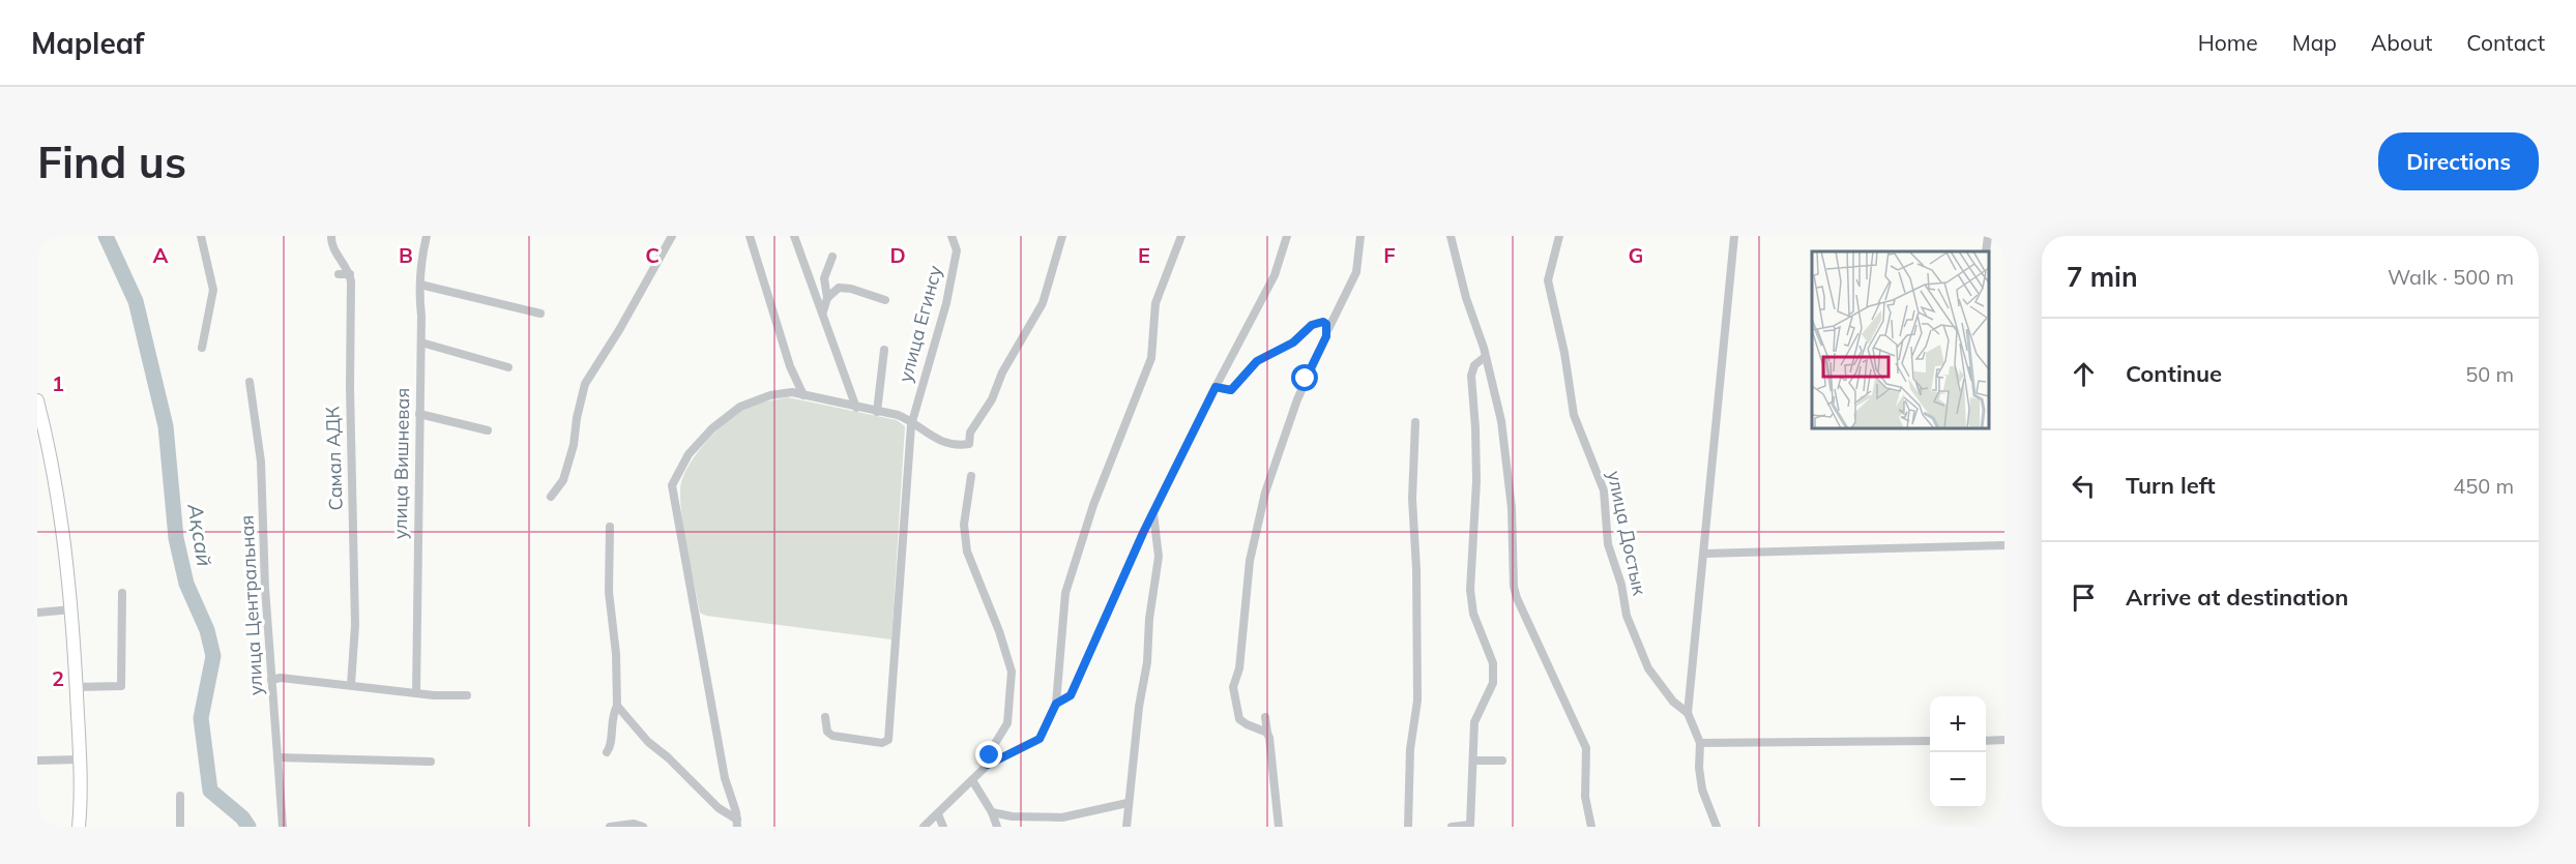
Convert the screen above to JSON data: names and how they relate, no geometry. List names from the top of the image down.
{
  "streets": {
    "street": [
      "улица Егинсу",
      "Самал АДК",
      "улица Вишневая",
      "улица Достык",
      "улица Центральная"
    ]
  },
  "water": ["Ақсай"],
  "page": {
    "header": "Mapleaf",
    "nav": [
      "Home",
      "Map",
      "About",
      "Contact"
    ],
    "buttons": "Directions",
    "title": "Find us",
    "heading": ["7 min", "Walk · 500 m"],
    "list": [
      ["Continue", "50 m"],
      ["Turn left", "450 m"],
      "Arrive at destination"
    ],
    "map_buttons": ["+", "−"]
  },
  "grid": {
    "columns": [
      "A",
      "B",
      "C",
      "D",
      "E",
      "F",
      "G"
    ],
    "rows": ["1", "2"]
  }
}
